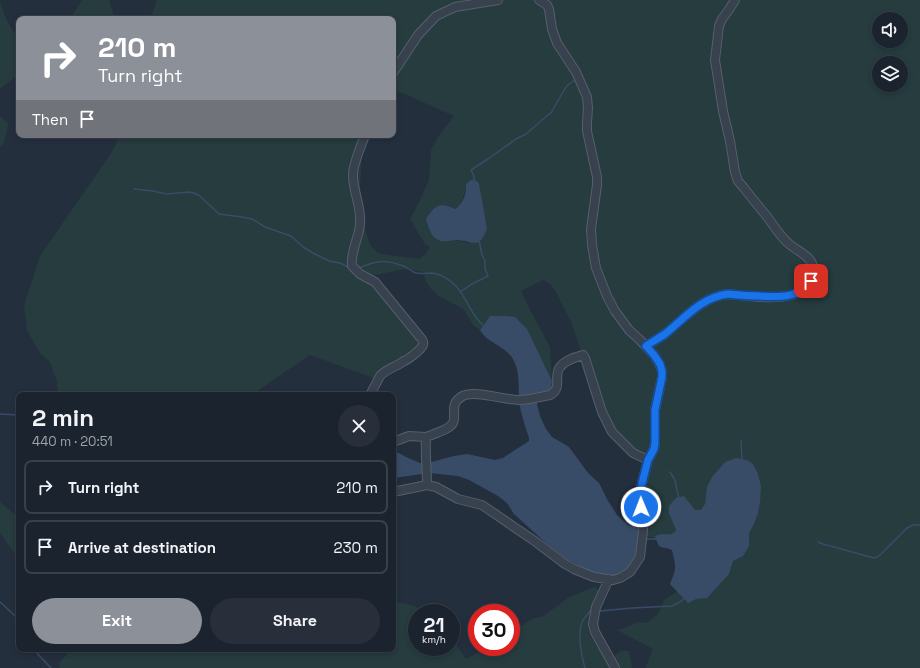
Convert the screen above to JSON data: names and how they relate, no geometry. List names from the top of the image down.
{
  "page": {
    "turn": ["210 m", "Turn right"],
    "then": "Then",
    "heading": ["2 min", "440 m · 20:51"],
    "list": [
      {
        "name": "Turn right",
        "value": "210 m"
      },
      {
        "name": "Arrive at destination",
        "value": "230 m"
      }
    ],
    "buttons": ["Exit", "Share"],
    "speed": "21 km/h",
    "limit": "30"
  }
}
